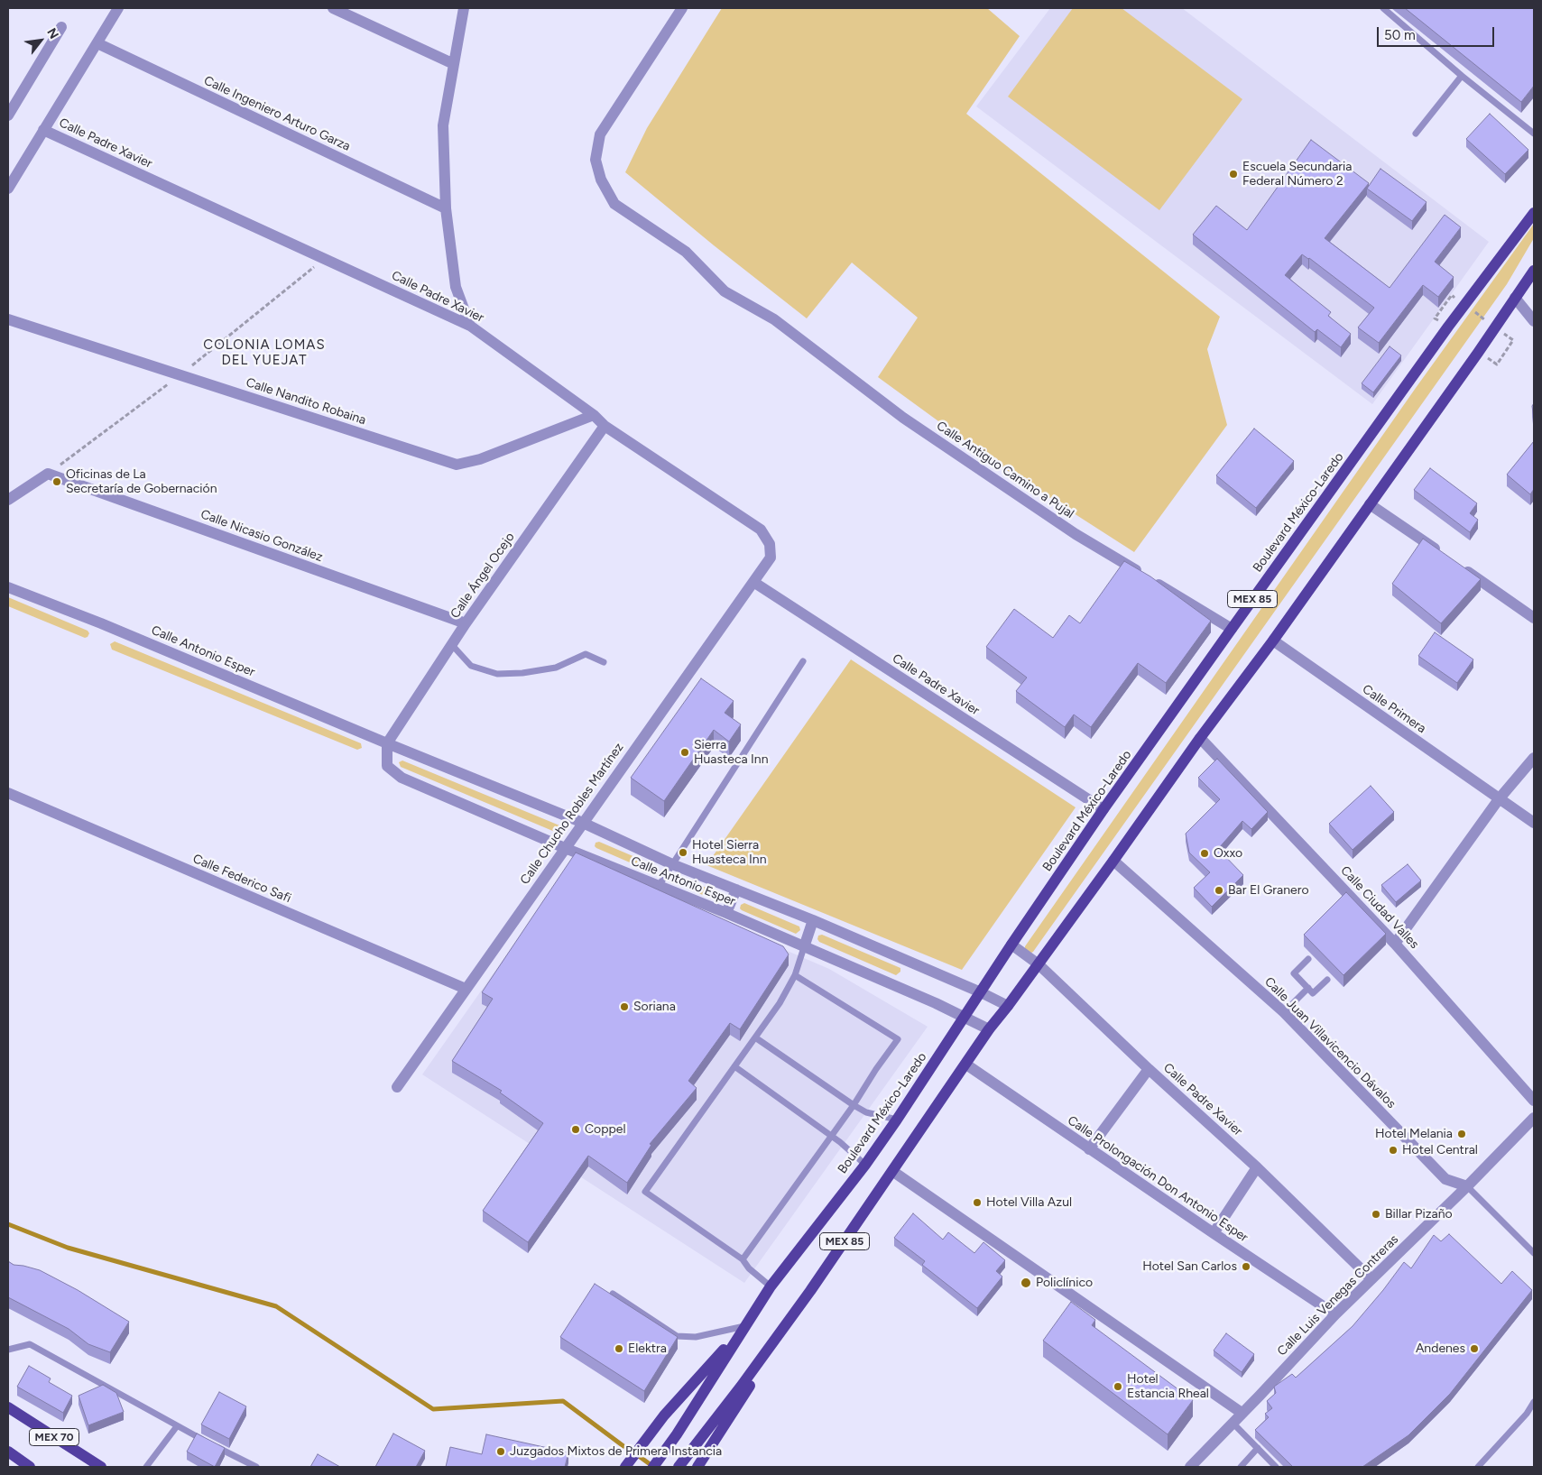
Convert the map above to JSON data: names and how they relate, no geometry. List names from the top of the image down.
{
  "streets": {
    "main road": ["Boulevard México-Laredo", "MEX 85", "MEX 70"],
    "street": [
      "Calle Ingeniero Arturo Garza",
      "Calle Padre Xavier",
      "Calle Nandito Robaina",
      "Calle Antiguo Camino a Pujal",
      "Calle Nicasio González",
      "Calle Ángel Ocejo",
      "Calle Antonio Esper",
      "Calle Primera",
      "Calle Chucho Robles Martínez",
      "Calle Federico Safi",
      "Calle Ciudad Valles",
      "Calle Juan Villavicencio Dávalos",
      "Calle Prolongación Don Antonio Esper",
      "Calle Luis Venegas Contreras"
    ]
  },
  "crossings": [
    ["Calle Padre Xavier", "Calle Nandito Robaina"],
    ["Calle Padre Xavier", "Boulevard México-Laredo"],
    ["Calle Padre Xavier", "Calle Ángel Ocejo"],
    ["Calle Padre Xavier", "MEX 85"],
    ["Calle Padre Xavier", "Calle Chucho Robles Martínez"],
    ["Calle Padre Xavier", "Calle Luis Venegas Contreras"],
    ["Calle Antiguo Camino a Pujal", "Boulevard México-Laredo"],
    ["Boulevard México-Laredo", "Calle Antonio Esper"],
    ["Calle Nicasio González", "Calle Ángel Ocejo"],
    ["Calle Ángel Ocejo", "Calle Antonio Esper"],
    ["MEX 85", "Calle Antonio Esper"],
    ["MEX 85", "Calle Primera"],
    ["MEX 85", "Calle Ciudad Valles"],
    ["MEX 85", "Calle Juan Villavicencio Dávalos"],
    ["MEX 85", "Calle Prolongación Don Antonio Esper"],
    ["Calle Antonio Esper", "Calle Chucho Robles Martínez"],
    ["Calle Chucho Robles Martínez", "Calle Federico Safi"],
    ["Calle Juan Villavicencio Dávalos", "Calle Luis Venegas Contreras"],
    ["Calle Prolongación Don Antonio Esper", "Calle Luis Venegas Contreras"]
  ],
  "districts": ["COLONIA LOMAS DEL YUEJAT"],
  "places": [
    "Escuela Secundaria Federal Número 2",
    "Oficinas de La Secretaría de Gobernación",
    "Sierra Huasteca Inn",
    "Hotel Sierra Huasteca Inn",
    "Oxxo",
    "Bar El Granero",
    "Soriana",
    "Coppel",
    "Hotel Melania",
    "Hotel Central",
    "Hotel Villa Azul",
    "Billar Pizaño",
    "Hotel San Carlos",
    "Policlínico",
    "Elektra",
    "Andenes",
    "Hotel Estancia Rheal",
    "Juzgados Mixtos de Primera Instancia"
  ],
  "scale_bar": "50 m",
  "north": "top right"
}
